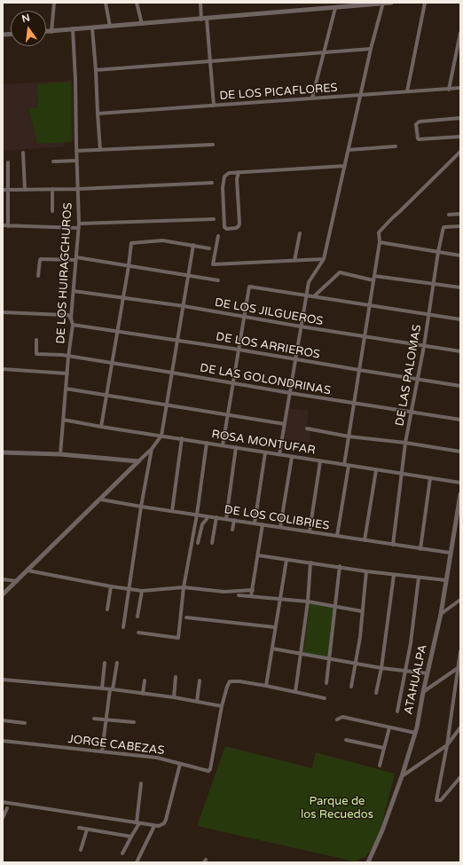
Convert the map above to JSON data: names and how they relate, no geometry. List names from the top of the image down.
{
  "streets": {
    "street": [
      "DE LOS PICAFLORES",
      "DE LOS HUIRAGCHUROS",
      "DE LOS JILGUEROS",
      "DE LOS ARRIEROS",
      "DE LAS PALOMAS",
      "DE LAS GOLONDRINAS",
      "ROSA MONTUFAR",
      "DE LOS COLIBRIES",
      "ATAHUALPA",
      "JORGE CABEZAS"
    ]
  },
  "crossings": [
    ["DE LOS HUIRAGCHUROS", "DE LOS JILGUEROS"],
    ["DE LOS HUIRAGCHUROS", "DE LOS ARRIEROS"],
    ["DE LOS HUIRAGCHUROS", "DE LAS GOLONDRINAS"],
    ["DE LOS HUIRAGCHUROS", "ROSA MONTUFAR"],
    ["DE LOS JILGUEROS", "DE LAS PALOMAS"],
    ["DE LOS ARRIEROS", "DE LAS PALOMAS"],
    ["DE LAS PALOMAS", "DE LAS GOLONDRINAS"],
    ["DE LAS PALOMAS", "ROSA MONTUFAR"],
    ["DE LAS PALOMAS", "DE LOS COLIBRIES"],
    ["DE LOS COLIBRIES", "ATAHUALPA"]
  ],
  "parks": ["Parque de los Recuedos"],
  "north": "top"
}
